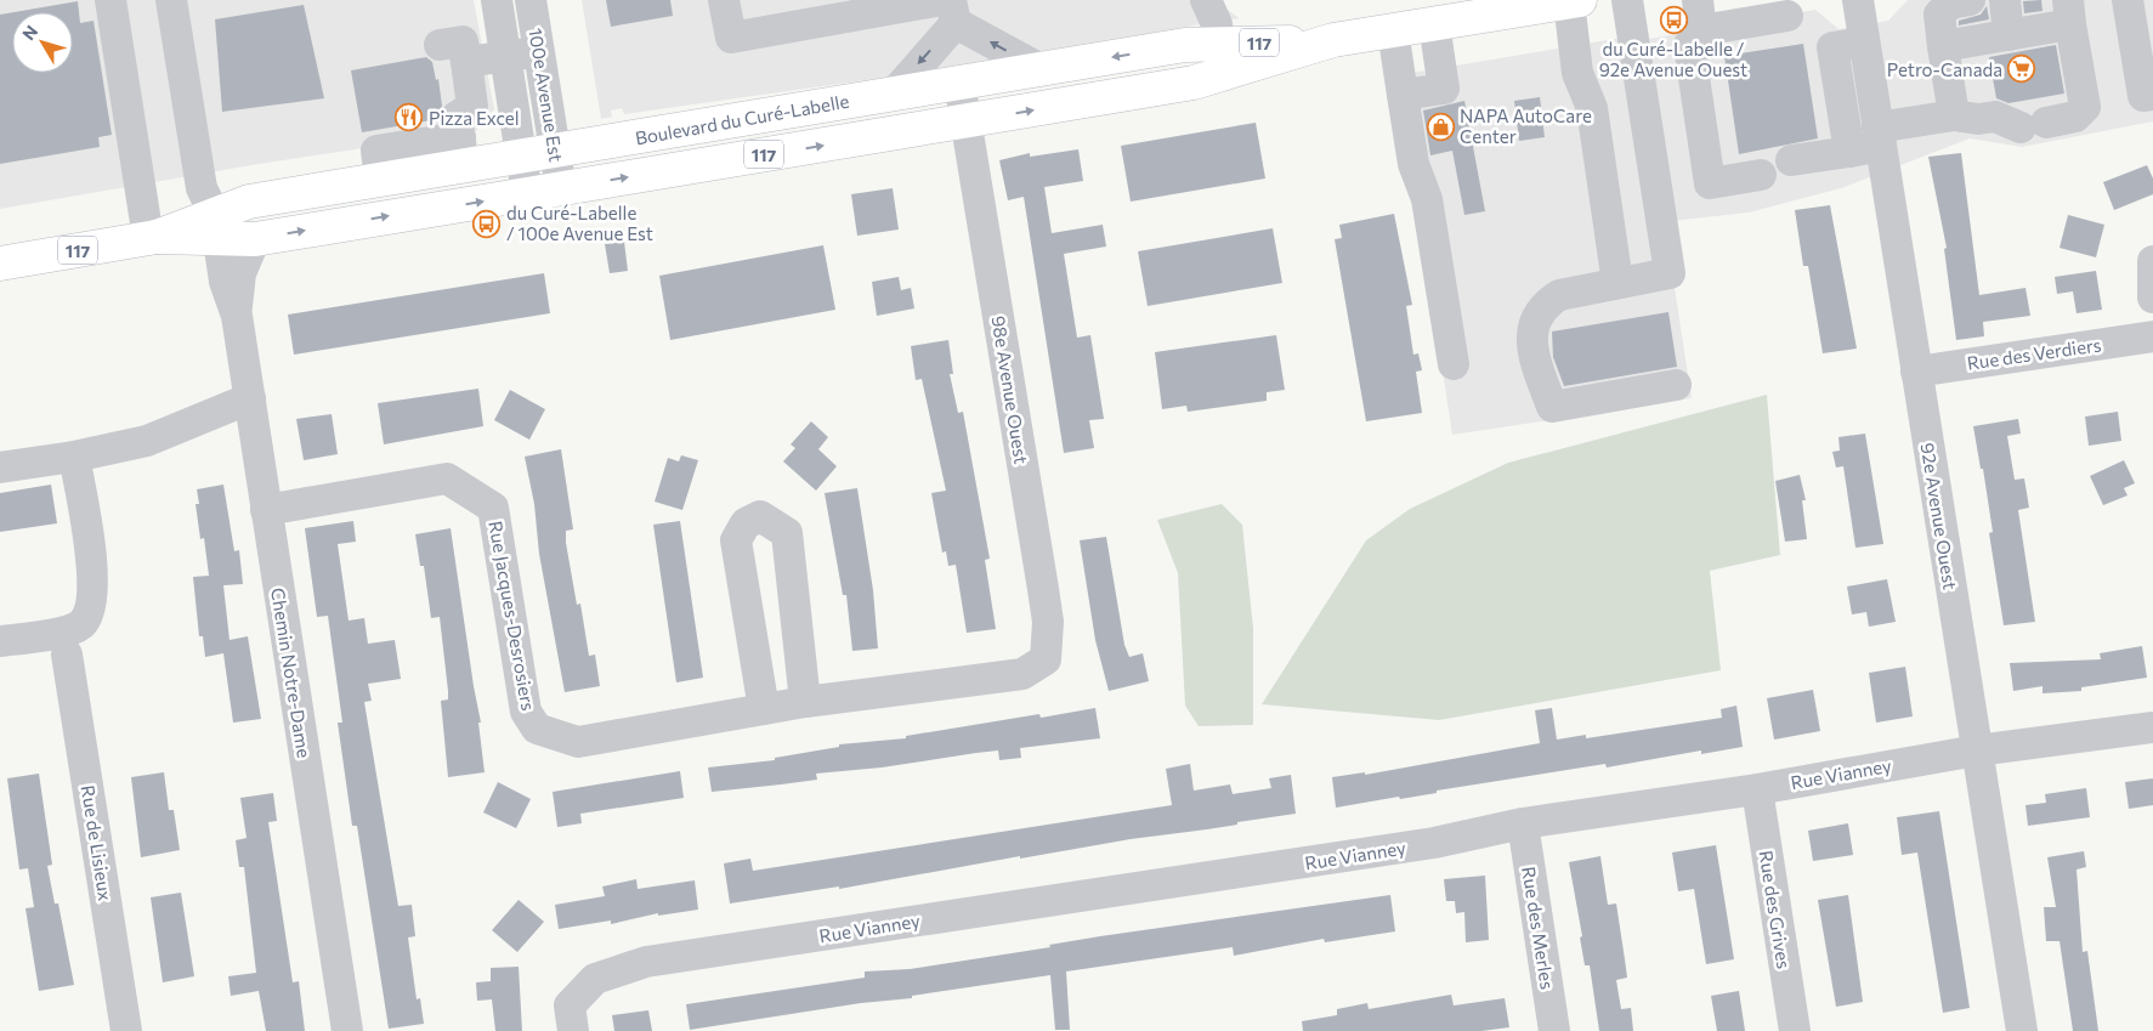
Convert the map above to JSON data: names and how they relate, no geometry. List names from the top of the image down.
{
  "streets": {
    "main road": ["117", "Boulevard du Curé-Labelle"],
    "street": [
      "100e Avenue Est",
      "Rue des Verdiers",
      "98e Avenue Ouest",
      "92e Avenue Ouest",
      "Rue Jacques-Desrosiers",
      "Chemin Notre-Dame",
      "Rue Vianney",
      "Rue de Lisieux",
      "Rue des Grives",
      "Rue des Merles"
    ]
  },
  "crossings": [
    ["100e Avenue Est", "Boulevard du Curé-Labelle"],
    ["Boulevard du Curé-Labelle", "98e Avenue Ouest"],
    ["Boulevard du Curé-Labelle", "Chemin Notre-Dame"],
    ["Rue des Verdiers", "92e Avenue Ouest"],
    ["98e Avenue Ouest", "Rue Jacques-Desrosiers"],
    ["92e Avenue Ouest", "Rue Vianney"],
    ["Rue Jacques-Desrosiers", "Chemin Notre-Dame"],
    ["Rue Vianney", "Rue des Grives"],
    ["Rue Vianney", "Rue des Merles"]
  ],
  "places": {
    "bus stop": ["du Curé-Labelle / 92e Avenue Ouest", "du Curé-Labelle / 100e Avenue Est"],
    "supermarket": ["Petro-Canada"],
    "restaurant": ["Pizza Excel"],
    "shop": ["NAPA AutoCare Center"]
  },
  "north": "top left"
}
